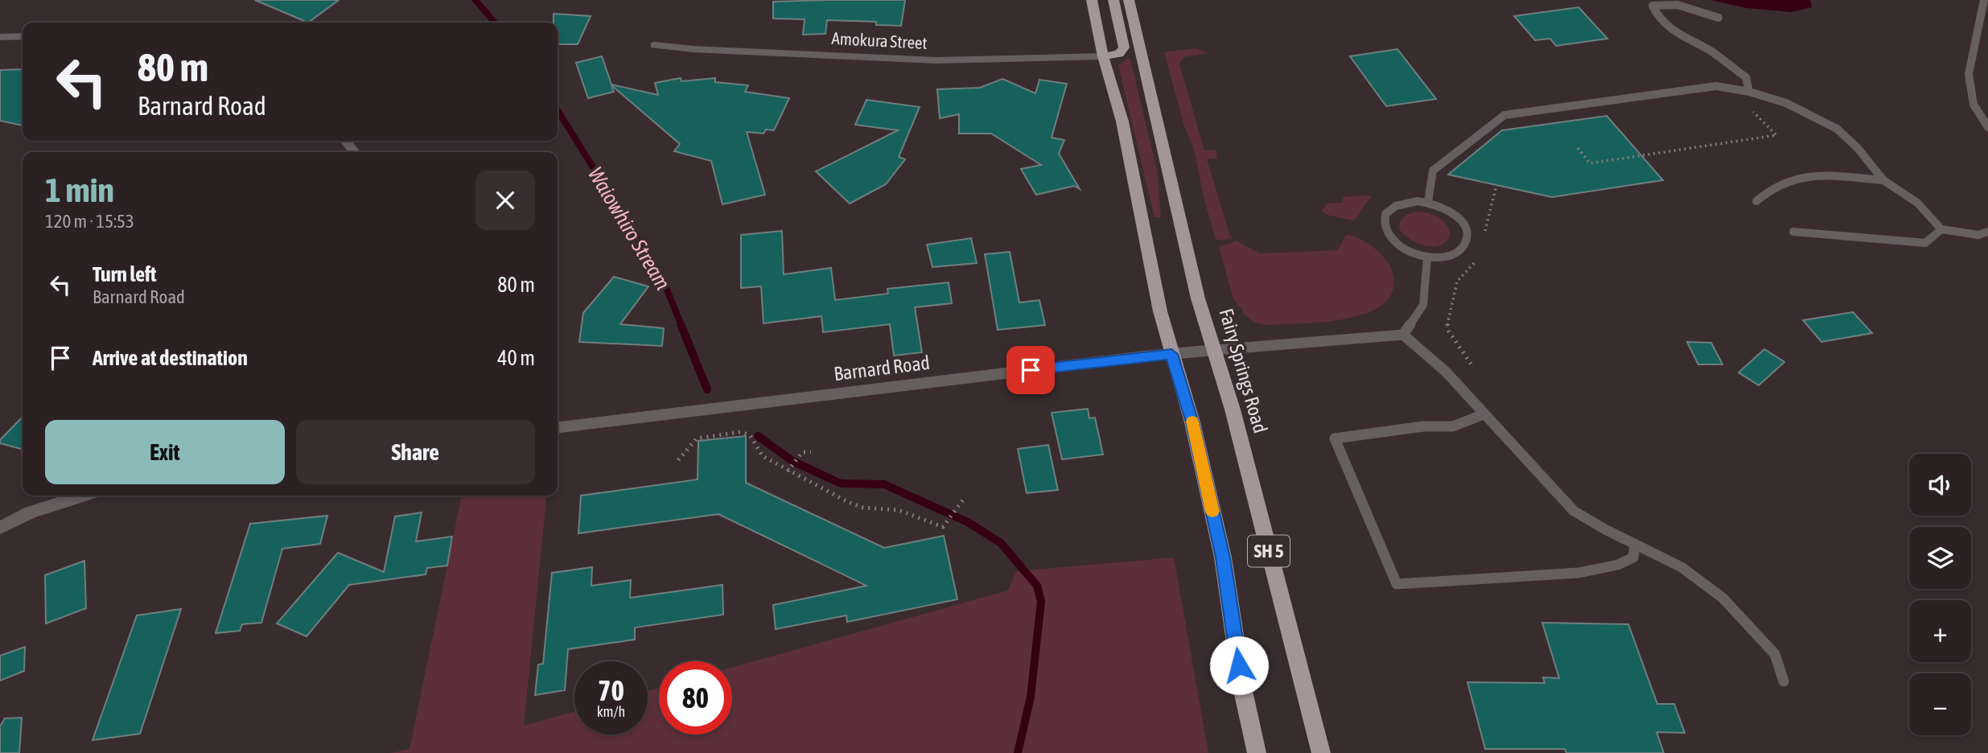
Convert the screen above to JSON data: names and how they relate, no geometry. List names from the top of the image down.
{
  "streets": {
    "highway": ["Fairy Springs Road", "SH 5"],
    "street": ["Amokura Street", "Barnard Road"]
  },
  "crossings": [
    ["Amokura Street", "SH 5"],
    ["Barnard Road", "Fairy Springs Road"],
    ["Barnard Road", "SH 5"]
  ],
  "water": ["Waiowhiro Stream"],
  "page": {
    "turn": ["80 m", "Barnard Road"],
    "heading": ["1 min", "120 m · 15:53"],
    "list": [
      {
        "name": "Turn left",
        "note": "Barnard Road",
        "value": "80 m"
      },
      {
        "name": "Arrive at destination",
        "value": "40 m"
      }
    ],
    "buttons": ["Exit", "Share"],
    "map_buttons": ["+", "−"],
    "speed": "70 km/h",
    "limit": "80"
  }
}
